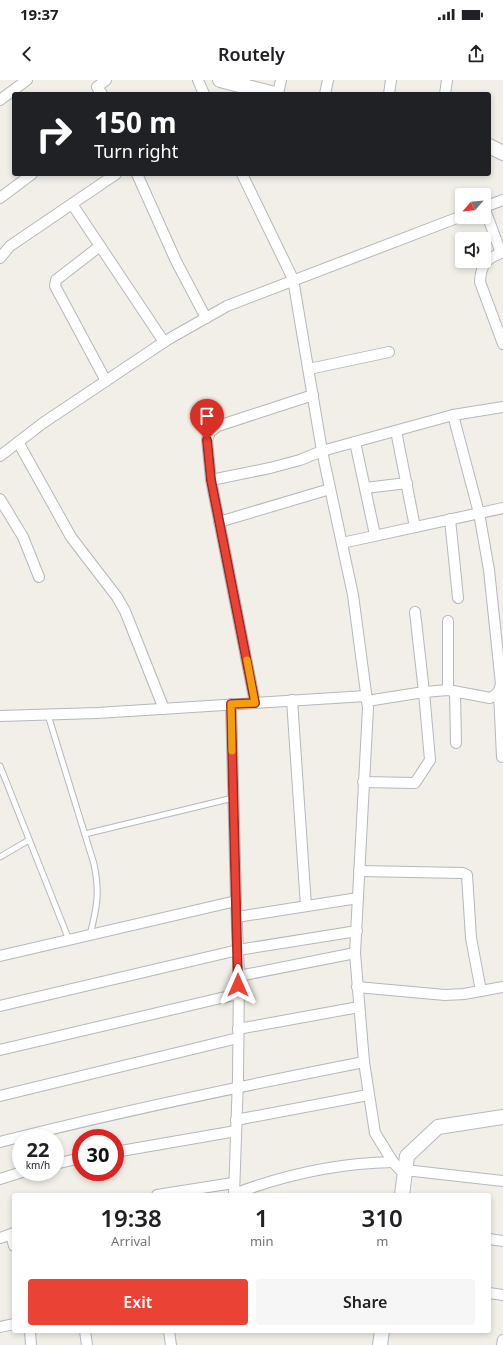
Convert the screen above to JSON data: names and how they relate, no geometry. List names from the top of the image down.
{
  "north": "bottom left",
  "page": {
    "status": "19:37",
    "header": "Routely",
    "turn": ["150 m", "Turn right"],
    "speed": "22 km/h",
    "limit": "30",
    "eta": [
      "19:38",
      "Arrival",
      "1",
      "min",
      "310",
      "m"
    ],
    "buttons": ["Exit", "Share"]
  }
}
